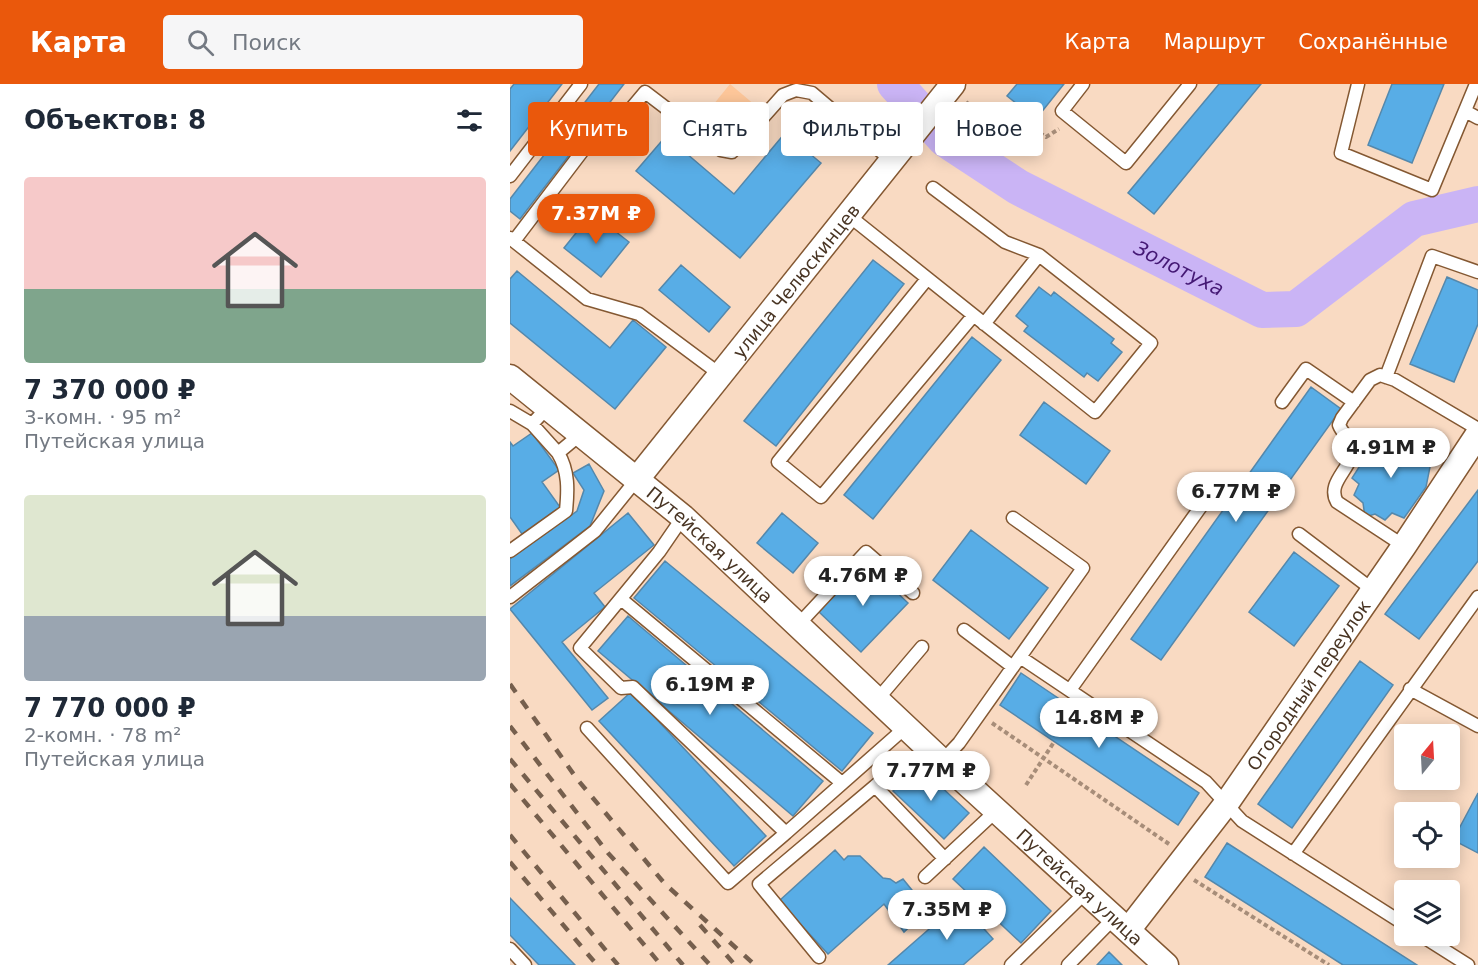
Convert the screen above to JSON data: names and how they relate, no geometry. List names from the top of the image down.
{
  "streets": {
    "street": ["улица Челюскинцев", "Путейская улица", "Огородный переулок"]
  },
  "crossings": [
    ["улица Челюскинцев", "Путейская улица"],
    ["Путейская улица", "Огородный переулок"]
  ],
  "water": ["Золотуха"],
  "north": "top",
  "page": {
    "header": "Карта",
    "search": "Поиск",
    "nav": ["Карта", "Маршрут", "Сохранённые"],
    "heading": "Объектов: 8",
    "chip": [
      "Купить",
      "Снять",
      "Фильтры",
      "Новое"
    ],
    "list": [
      {
        "name": "7 370 000 ₽",
        "note": "3-комн. · 95 m² · Путейская улица"
      },
      {
        "name": "7 770 000 ₽",
        "note": "2-комн. · 78 m² · Путейская улица"
      }
    ],
    "price": [
      "7.37M ₽",
      "4.91M ₽",
      "6.77M ₽",
      "4.76M ₽",
      "6.19M ₽",
      "14.8M ₽",
      "7.77M ₽",
      "7.35M ₽"
    ]
  }
}
